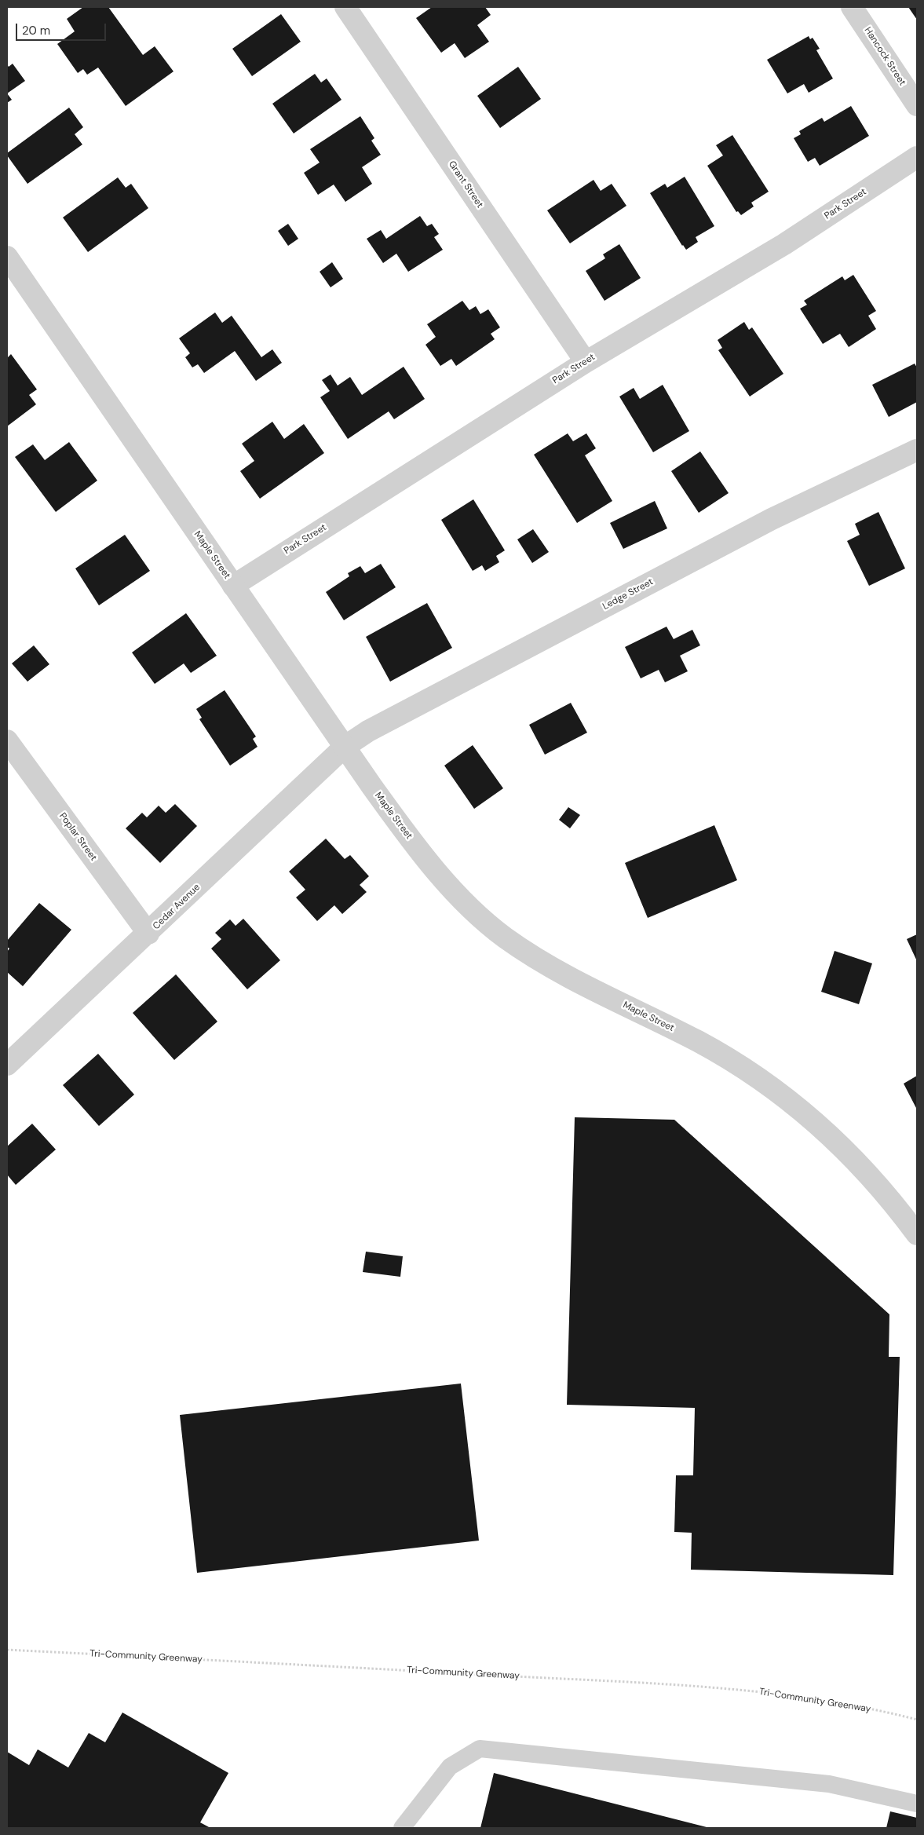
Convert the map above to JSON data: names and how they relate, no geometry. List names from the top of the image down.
{
  "streets": {
    "street": [
      "Hancock Street",
      "Grant Street",
      "Park Street",
      "Maple Street",
      "Ledge Street",
      "Poplar Street",
      "Cedar Avenue"
    ],
    "path": ["Tri-Community Greenway"]
  },
  "crossings": [
    ["Grant Street", "Park Street"],
    ["Park Street", "Maple Street"],
    ["Maple Street", "Ledge Street"],
    ["Maple Street", "Cedar Avenue"],
    ["Ledge Street", "Cedar Avenue"],
    ["Poplar Street", "Cedar Avenue"]
  ],
  "scale_bar": "20 m"
}
